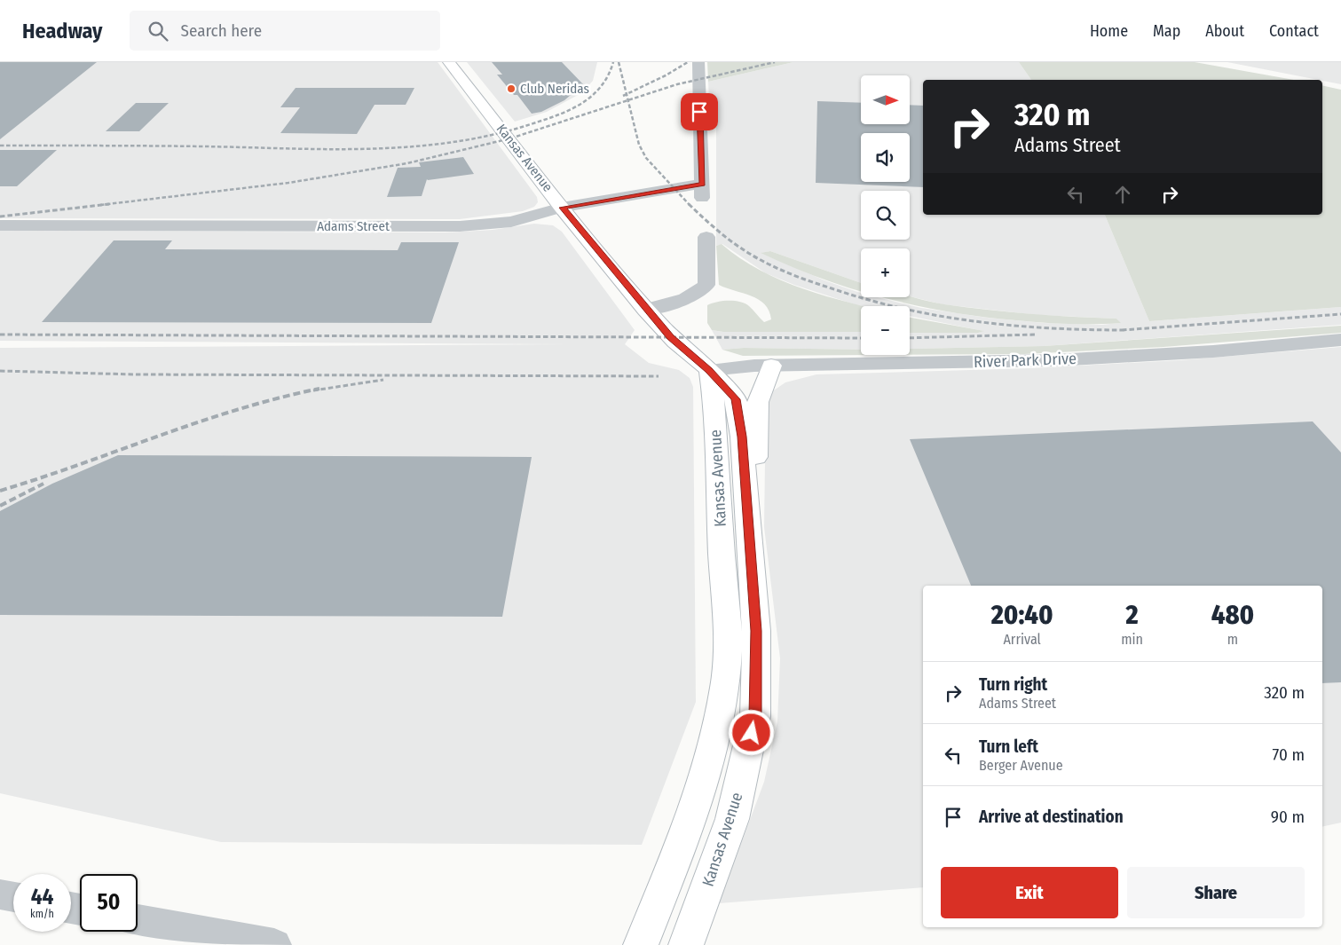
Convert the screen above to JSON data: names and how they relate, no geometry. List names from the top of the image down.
{
  "streets": {
    "main road": ["Kansas Avenue"],
    "street": ["Adams Street", "River Park Drive"]
  },
  "crossings": [
    ["Kansas Avenue", "Adams Street"],
    ["Kansas Avenue", "River Park Drive"]
  ],
  "places": ["Club Neridas"],
  "north": "right",
  "page": {
    "header": "Headway",
    "search": "Search here",
    "nav": [
      "Home",
      "Map",
      "About",
      "Contact"
    ],
    "map_buttons": ["+", "−"],
    "turn": ["320 m", "Adams Street"],
    "eta": [
      "20:40",
      "Arrival",
      "2",
      "min",
      "480",
      "m"
    ],
    "list": [
      {
        "name": "Turn right",
        "note": "Adams Street",
        "value": "320 m"
      },
      {
        "name": "Turn left",
        "note": "Berger Avenue",
        "value": "70 m"
      },
      {
        "name": "Arrive at destination",
        "value": "90 m"
      }
    ],
    "buttons": ["Exit", "Share"],
    "speed": "44 km/h",
    "limit": "50"
  }
}
